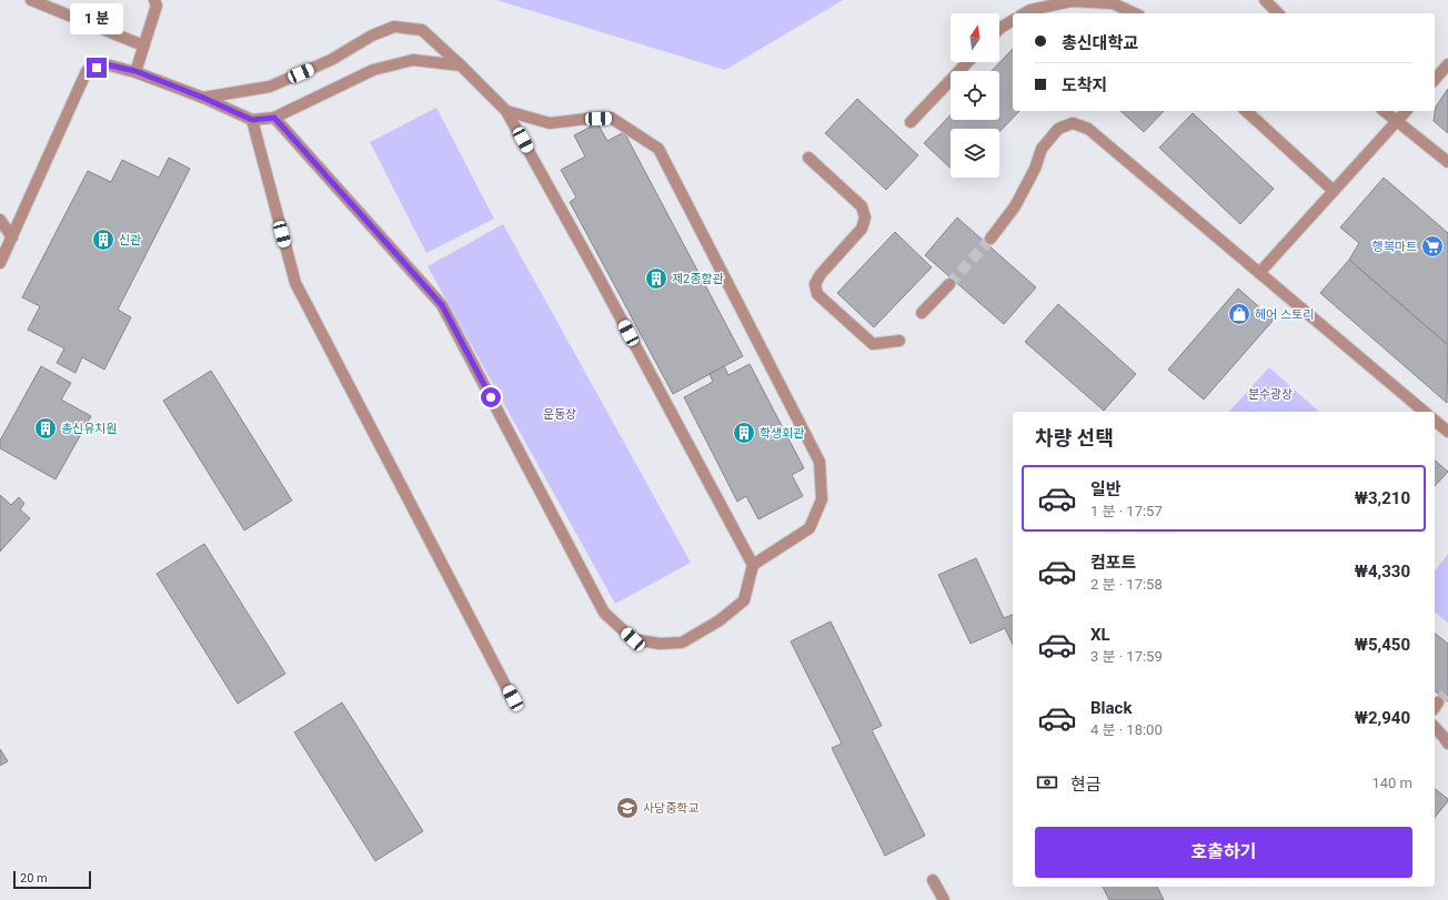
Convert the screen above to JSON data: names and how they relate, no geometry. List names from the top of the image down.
{
  "parks": ["분수광장", "운동장"],
  "places": {
    "building": [
      "신관",
      "제2종합관",
      "총신유치원",
      "학생회관"
    ],
    "supermarket": ["행복마트"],
    "shop": ["헤어 스토리"],
    "school or university": ["사당중학교"]
  },
  "scale_bar": "20 m",
  "north": "top",
  "page": {
    "bubble": "1 분",
    "banner": ["총신대학교", "도착지"],
    "heading": "차량 선택",
    "list": [
      {
        "name": "일반",
        "note": "1 분 · 17:57",
        "value": "₩3,210"
      },
      {
        "name": "컴포트",
        "note": "2 분 · 17:58",
        "value": "₩4,330"
      },
      {
        "name": "XL",
        "note": "3 분 · 17:59",
        "value": "₩5,450"
      },
      {
        "name": "Black",
        "note": "4 분 · 18:00",
        "value": "₩2,940"
      }
    ],
    "pay": ["현금", "140 m"],
    "buttons": "호출하기",
    "scale": "20 m"
  }
}
